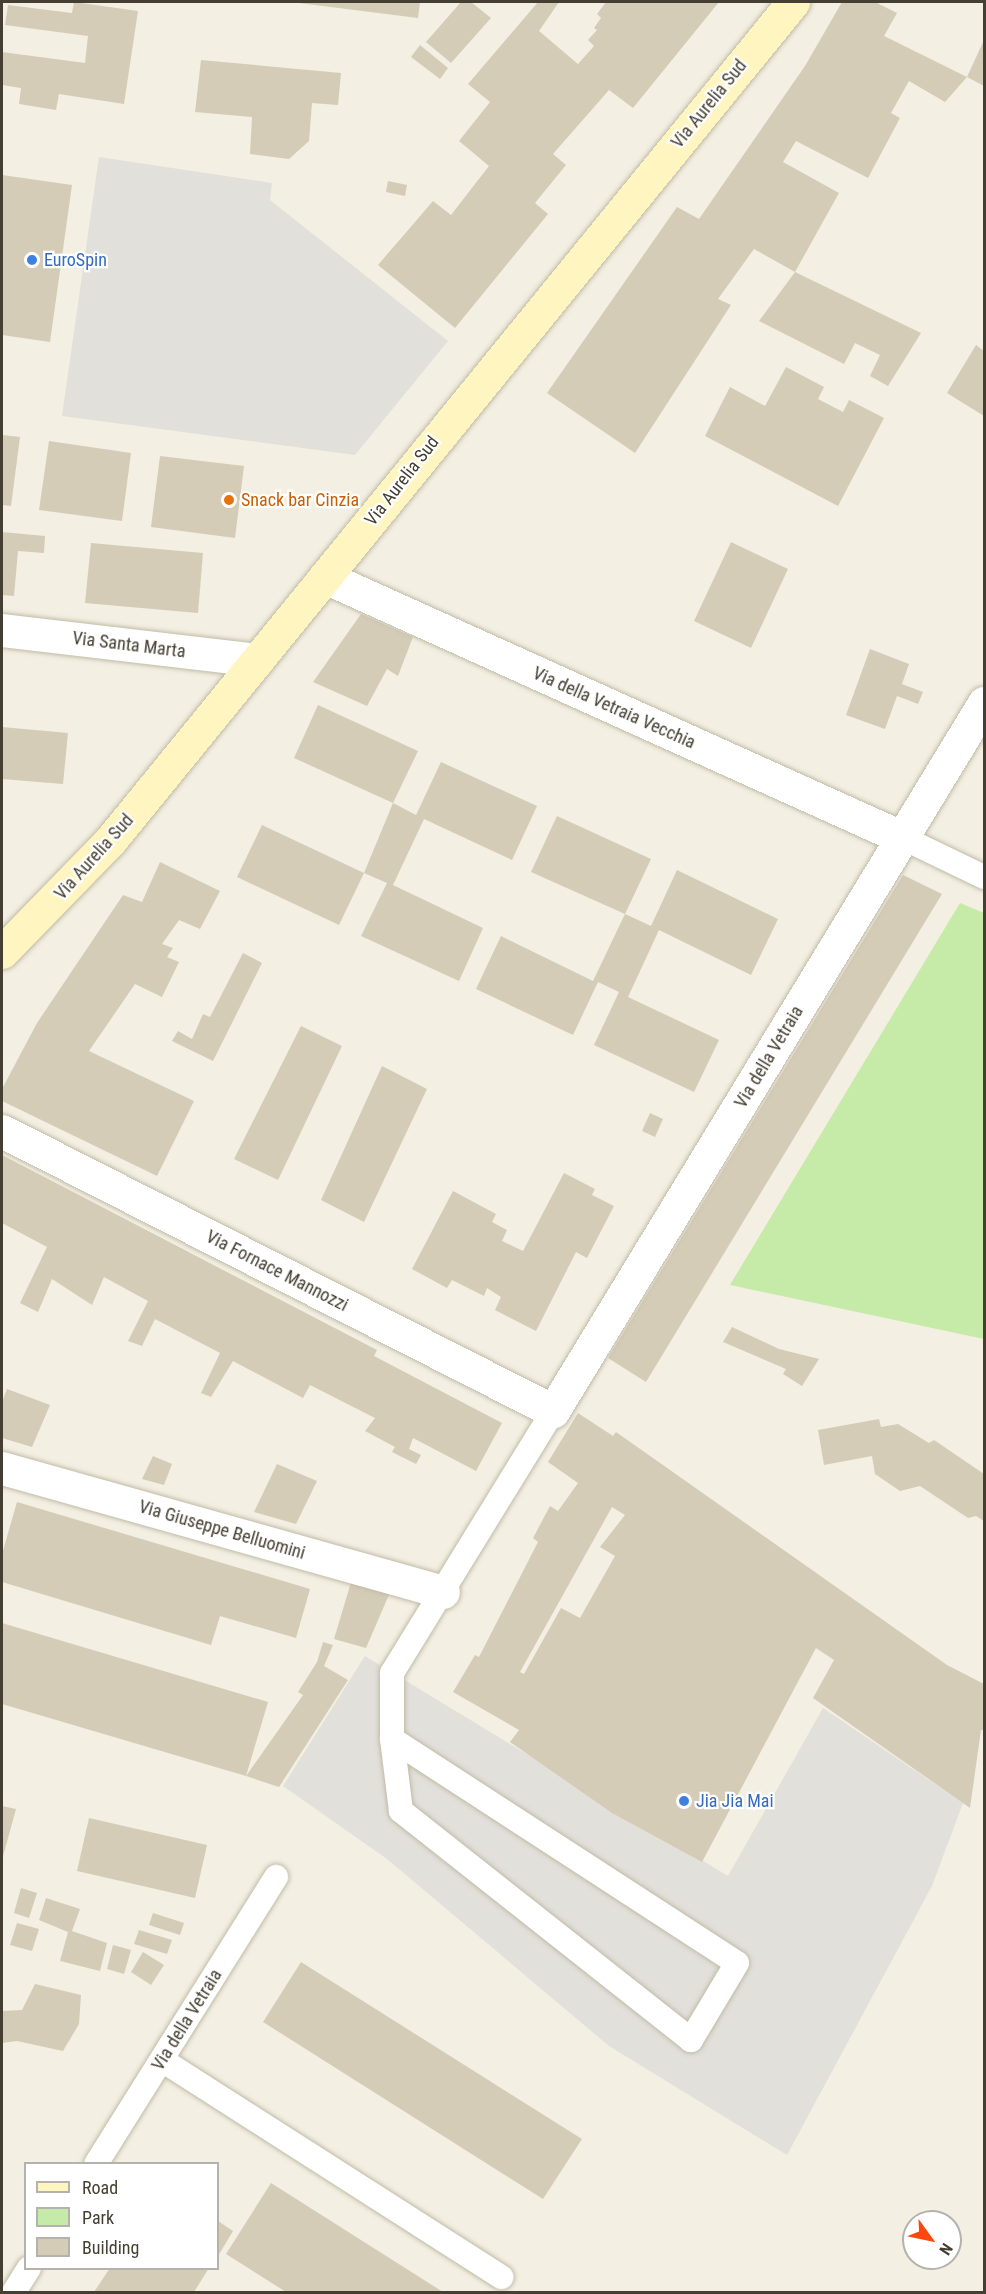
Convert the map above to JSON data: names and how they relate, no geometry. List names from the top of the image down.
{
  "streets": {
    "main road": ["Via Aurelia Sud"],
    "street": [
      "Via Santa Marta",
      "Via della Vetraia Vecchia",
      "Via della Vetraia",
      "Via Fornace Mannozzi",
      "Via Giuseppe Belluomini"
    ]
  },
  "crossings": [
    ["Via Aurelia Sud", "Via Santa Marta"],
    ["Via Aurelia Sud", "Via della Vetraia Vecchia"],
    ["Via della Vetraia Vecchia", "Via della Vetraia"],
    ["Via della Vetraia", "Via Fornace Mannozzi"]
  ],
  "places": ["EuroSpin", "Snack bar Cinzia", "Jia Jia Mai"],
  "legend": ["Road", "Park", "Building"],
  "north": "bottom right"
}
